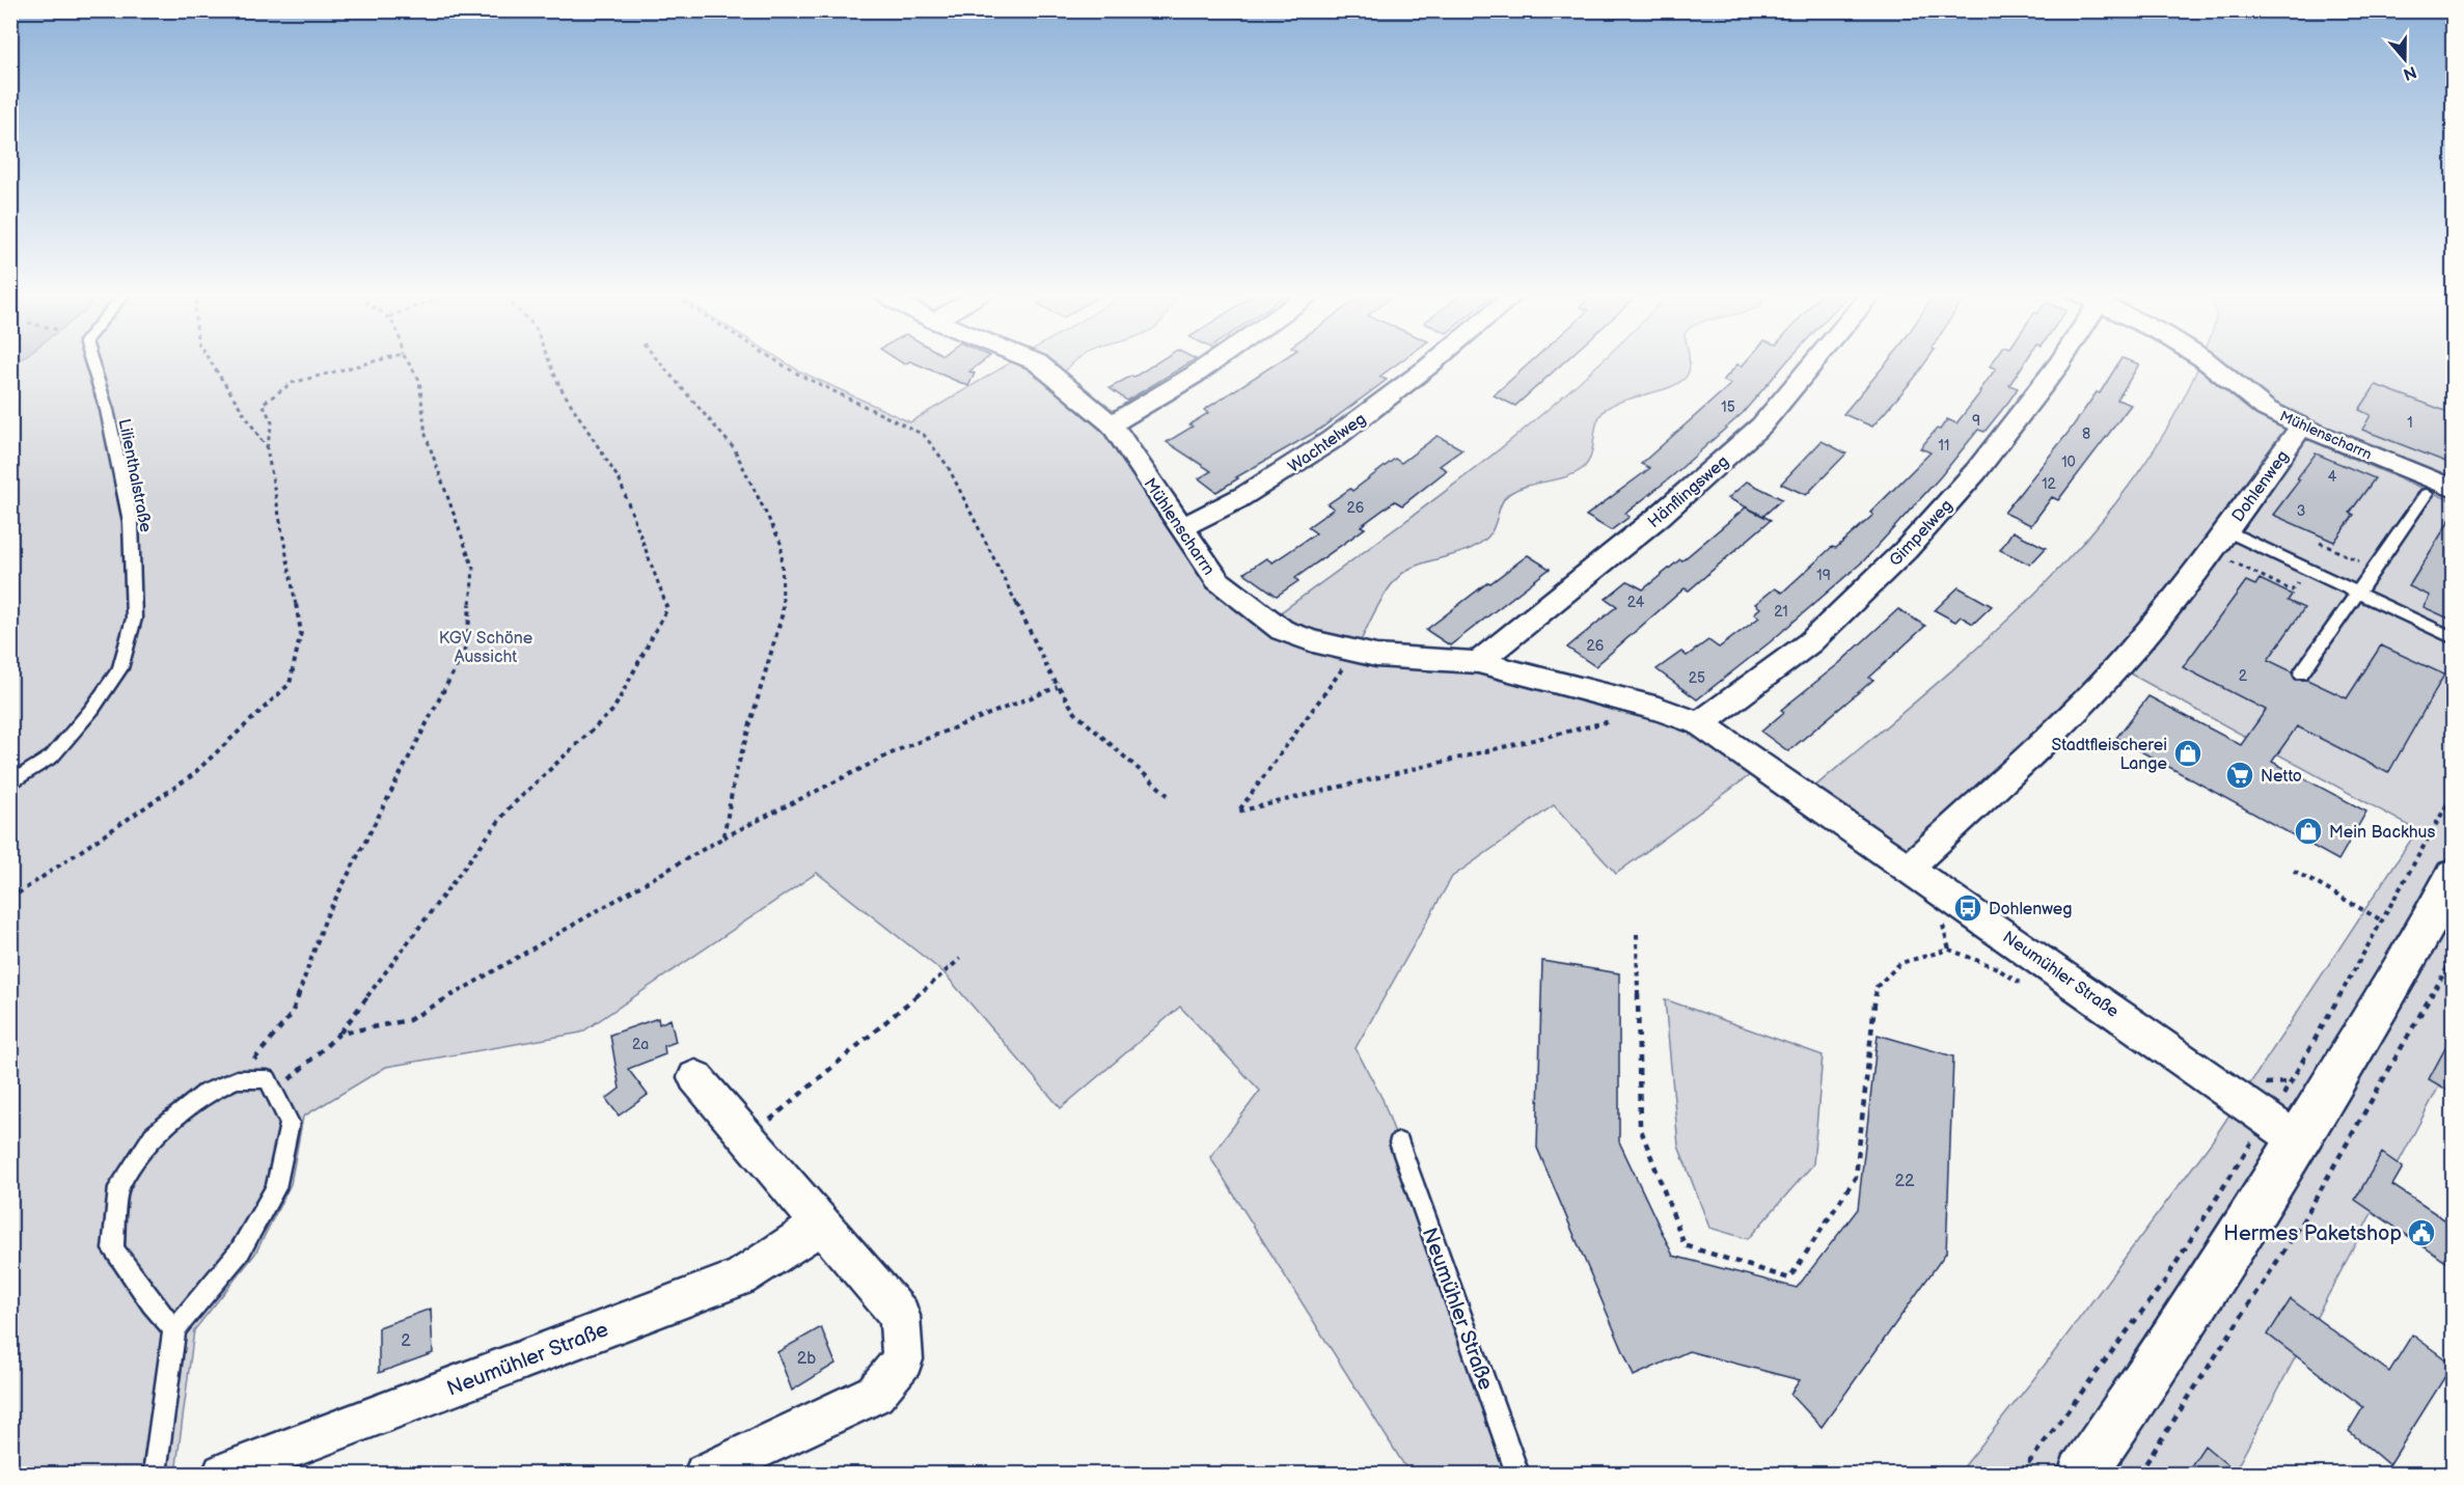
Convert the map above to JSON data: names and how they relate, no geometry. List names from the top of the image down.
{
  "streets": {
    "street": [
      "Mühlenscharrn",
      "Wachtelweg",
      "Dohlenweg",
      "Hänflingsweg",
      "Gimpelweg",
      "Neumühler Straße"
    ],
    "lane": ["Lilienthalstraße"]
  },
  "crossings": [
    ["Mühlenscharrn", "Wachtelweg"],
    ["Mühlenscharrn", "Dohlenweg"],
    ["Mühlenscharrn", "Hänflingsweg"],
    ["Mühlenscharrn", "Gimpelweg"],
    ["Mühlenscharrn", "Neumühler Straße"],
    ["Dohlenweg", "Neumühler Straße"],
    ["Gimpelweg", "Neumühler Straße"]
  ],
  "parks": ["KGV Schöne Aussicht"],
  "places": {
    "shop": ["Stadtfleischerei Lange", "Mein Backhus"],
    "supermarket": ["Netto"],
    "bus stop": ["Dohlenweg"],
    "public building": ["Hermes Paketshop"]
  },
  "house_numbers": [
    "15",
    "9",
    "1",
    "8",
    "11",
    "10",
    "4",
    "12",
    "26",
    "3",
    "19",
    "24",
    "21",
    "26",
    "2",
    "25",
    "2a",
    "22",
    "2",
    "2b"
  ],
  "north": "bottom"
}
